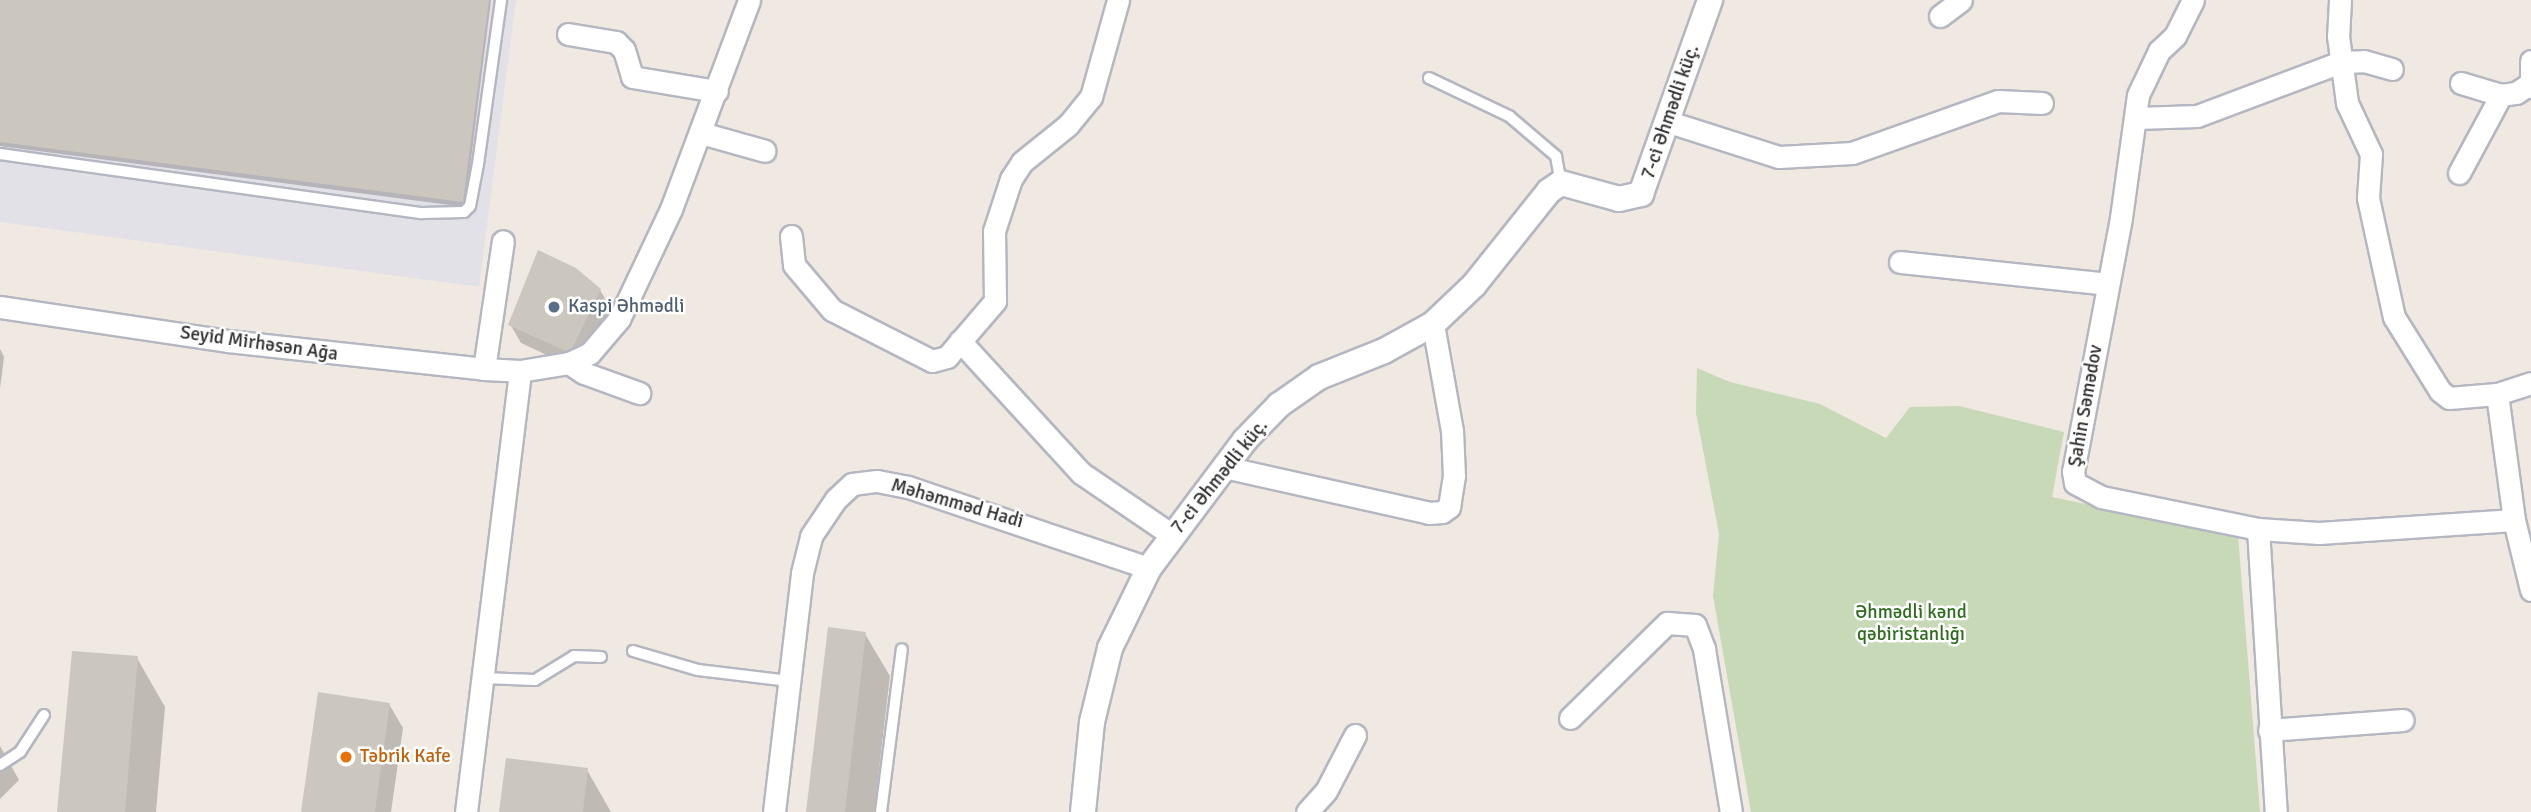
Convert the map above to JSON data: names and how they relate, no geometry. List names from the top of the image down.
{
  "streets": {
    "street": [
      "7-ci Əhmədli küç.",
      "Seyid Mirhəsən Ağa",
      "Şahin Səmədov",
      "Məhəmməd Hadi"
    ]
  },
  "crossings": [
    ["7-ci Əhmədli küç.", "Məhəmməd Hadi"]
  ],
  "parks": ["Əhmədli kənd qəbiristanlığı"],
  "places": ["Kaspi Əhmədli", "Təbrik Kafe"]
}
